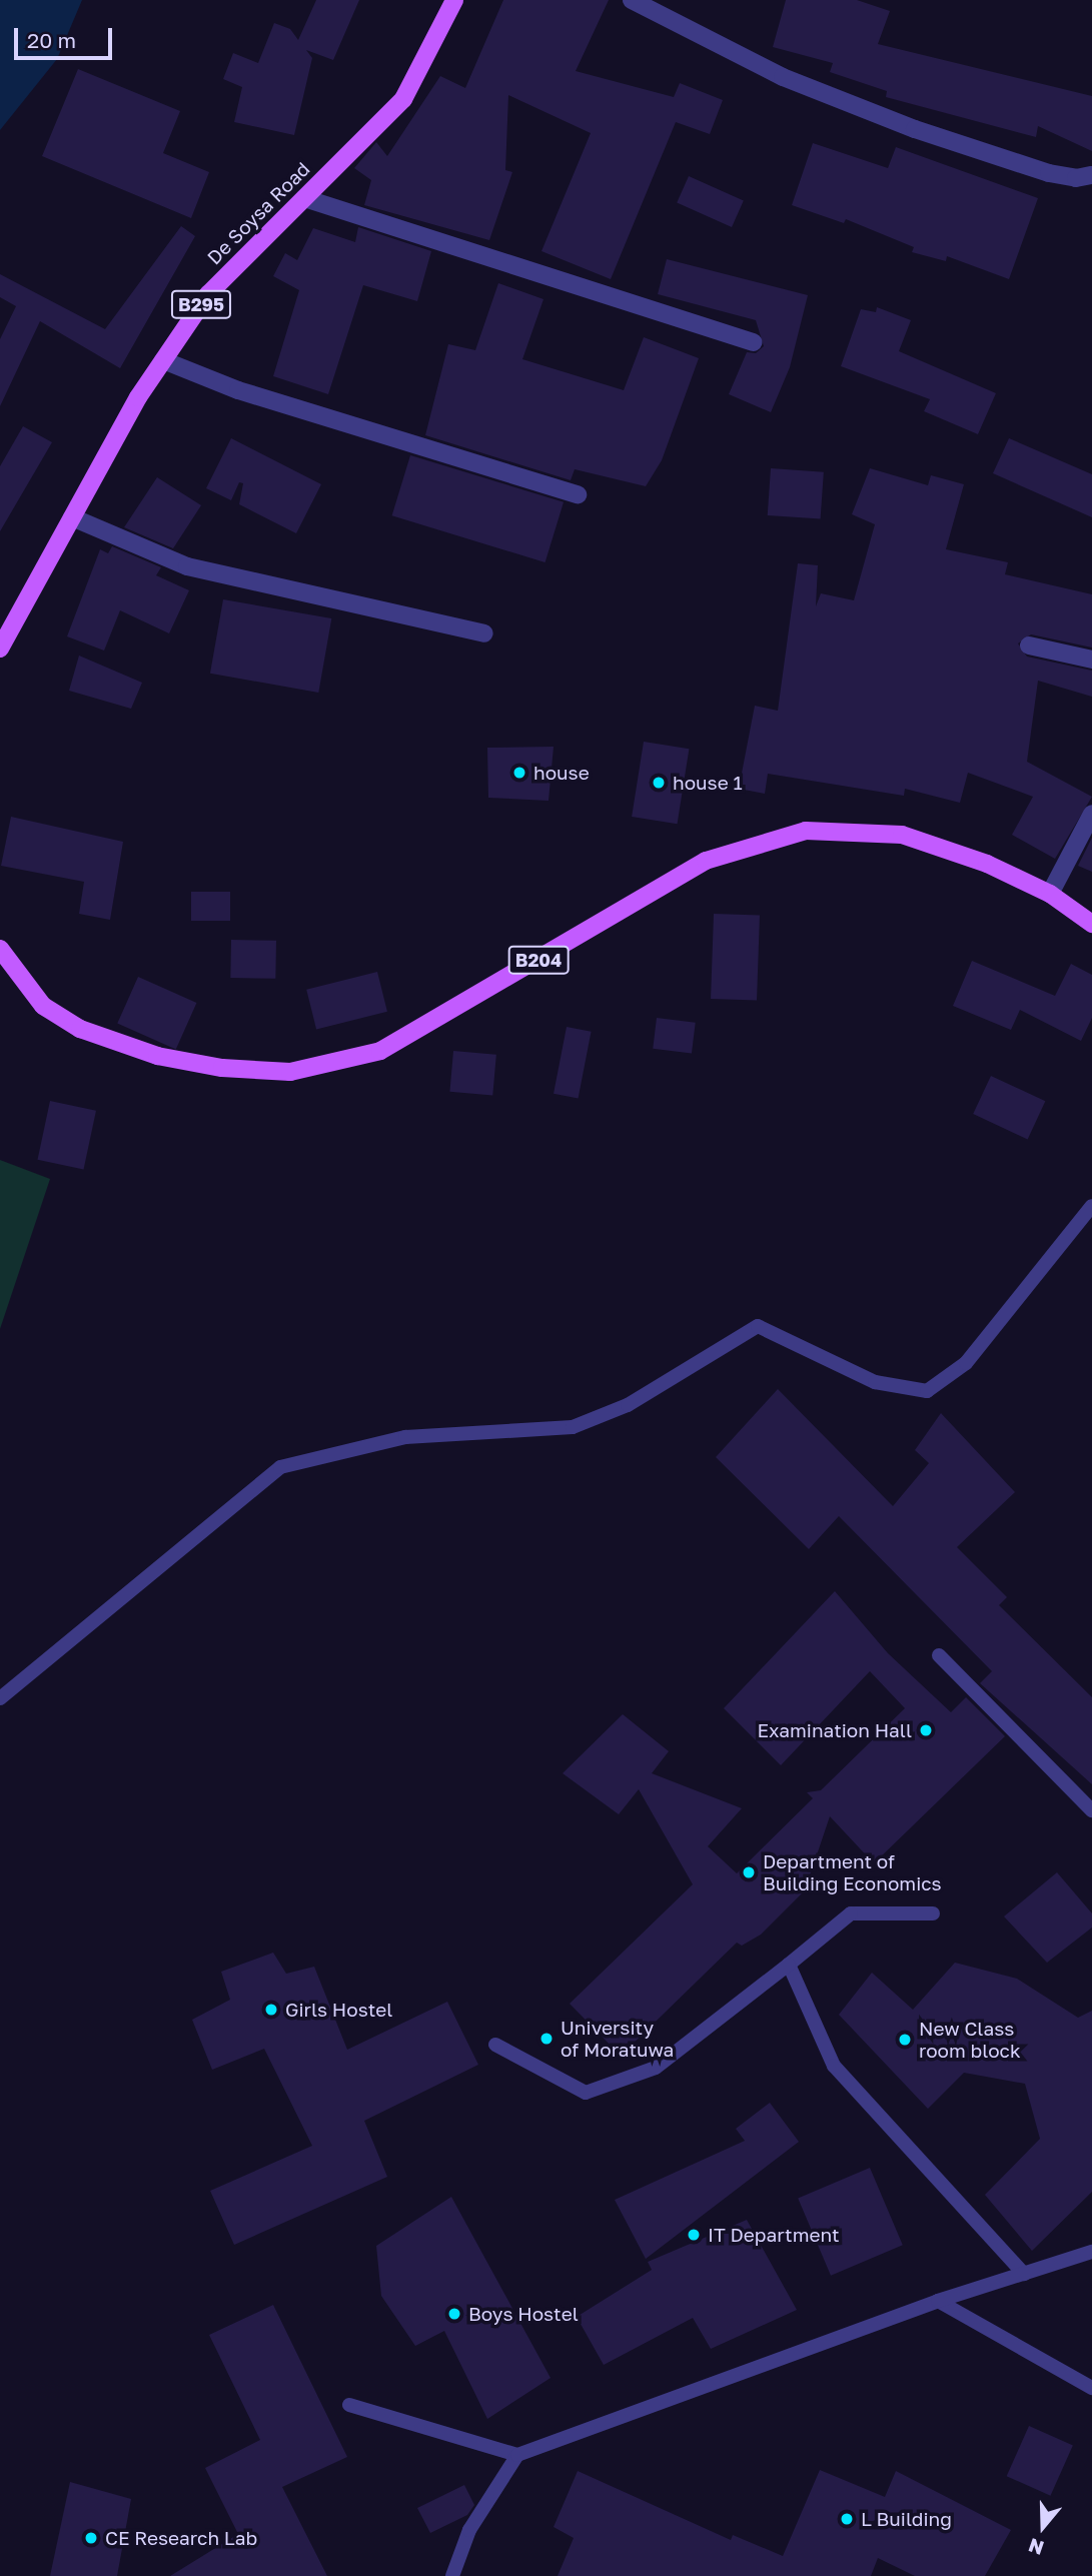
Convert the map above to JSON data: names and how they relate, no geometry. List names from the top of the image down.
{
  "streets": {
    "main road": ["De Soysa Road", "B295", "B204"]
  },
  "places": [
    "house",
    "house 1",
    "Examination Hall",
    "Department of Building Economics",
    "Girls Hostel",
    "University of Moratuwa",
    "New Class room block",
    "IT Department",
    "Boys Hostel",
    "L Building",
    "CE Research Lab"
  ],
  "scale_bar": "20 m",
  "north": "bottom"
}
